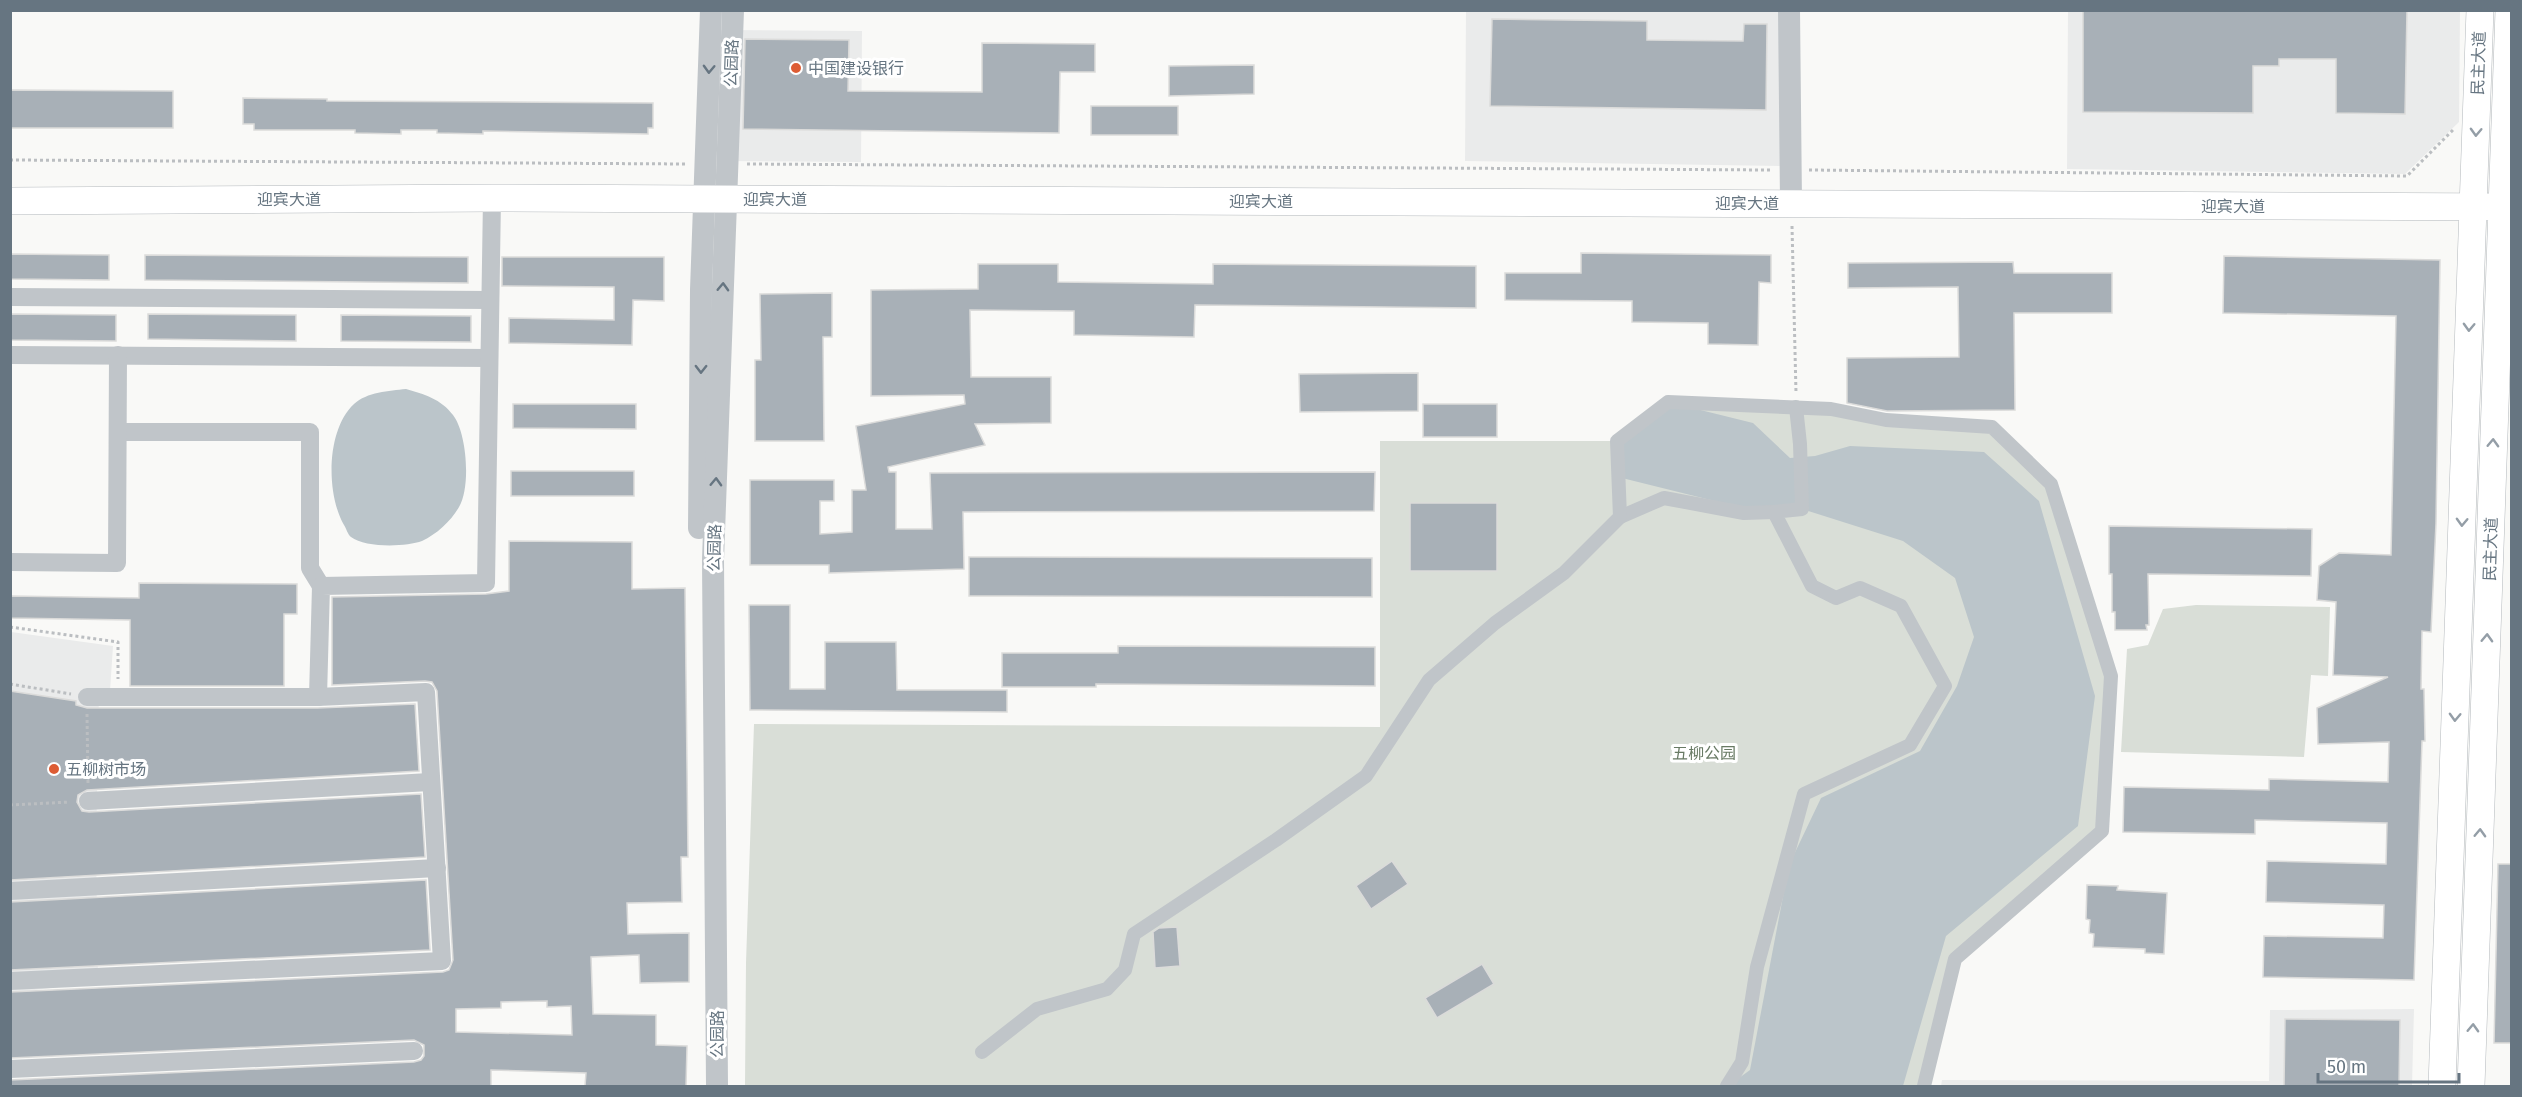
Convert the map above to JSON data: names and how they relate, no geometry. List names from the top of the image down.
{
  "streets": {
    "main road": ["民主大道", "迎宾大道"],
    "street": ["公园路"]
  },
  "crossings": [
    ["公园路", "迎宾大道"],
    ["民主大道", "迎宾大道"]
  ],
  "parks": ["五柳公园"],
  "places": ["中国建设银行", "五柳树市场"],
  "scale_bar": "50 m"
}
